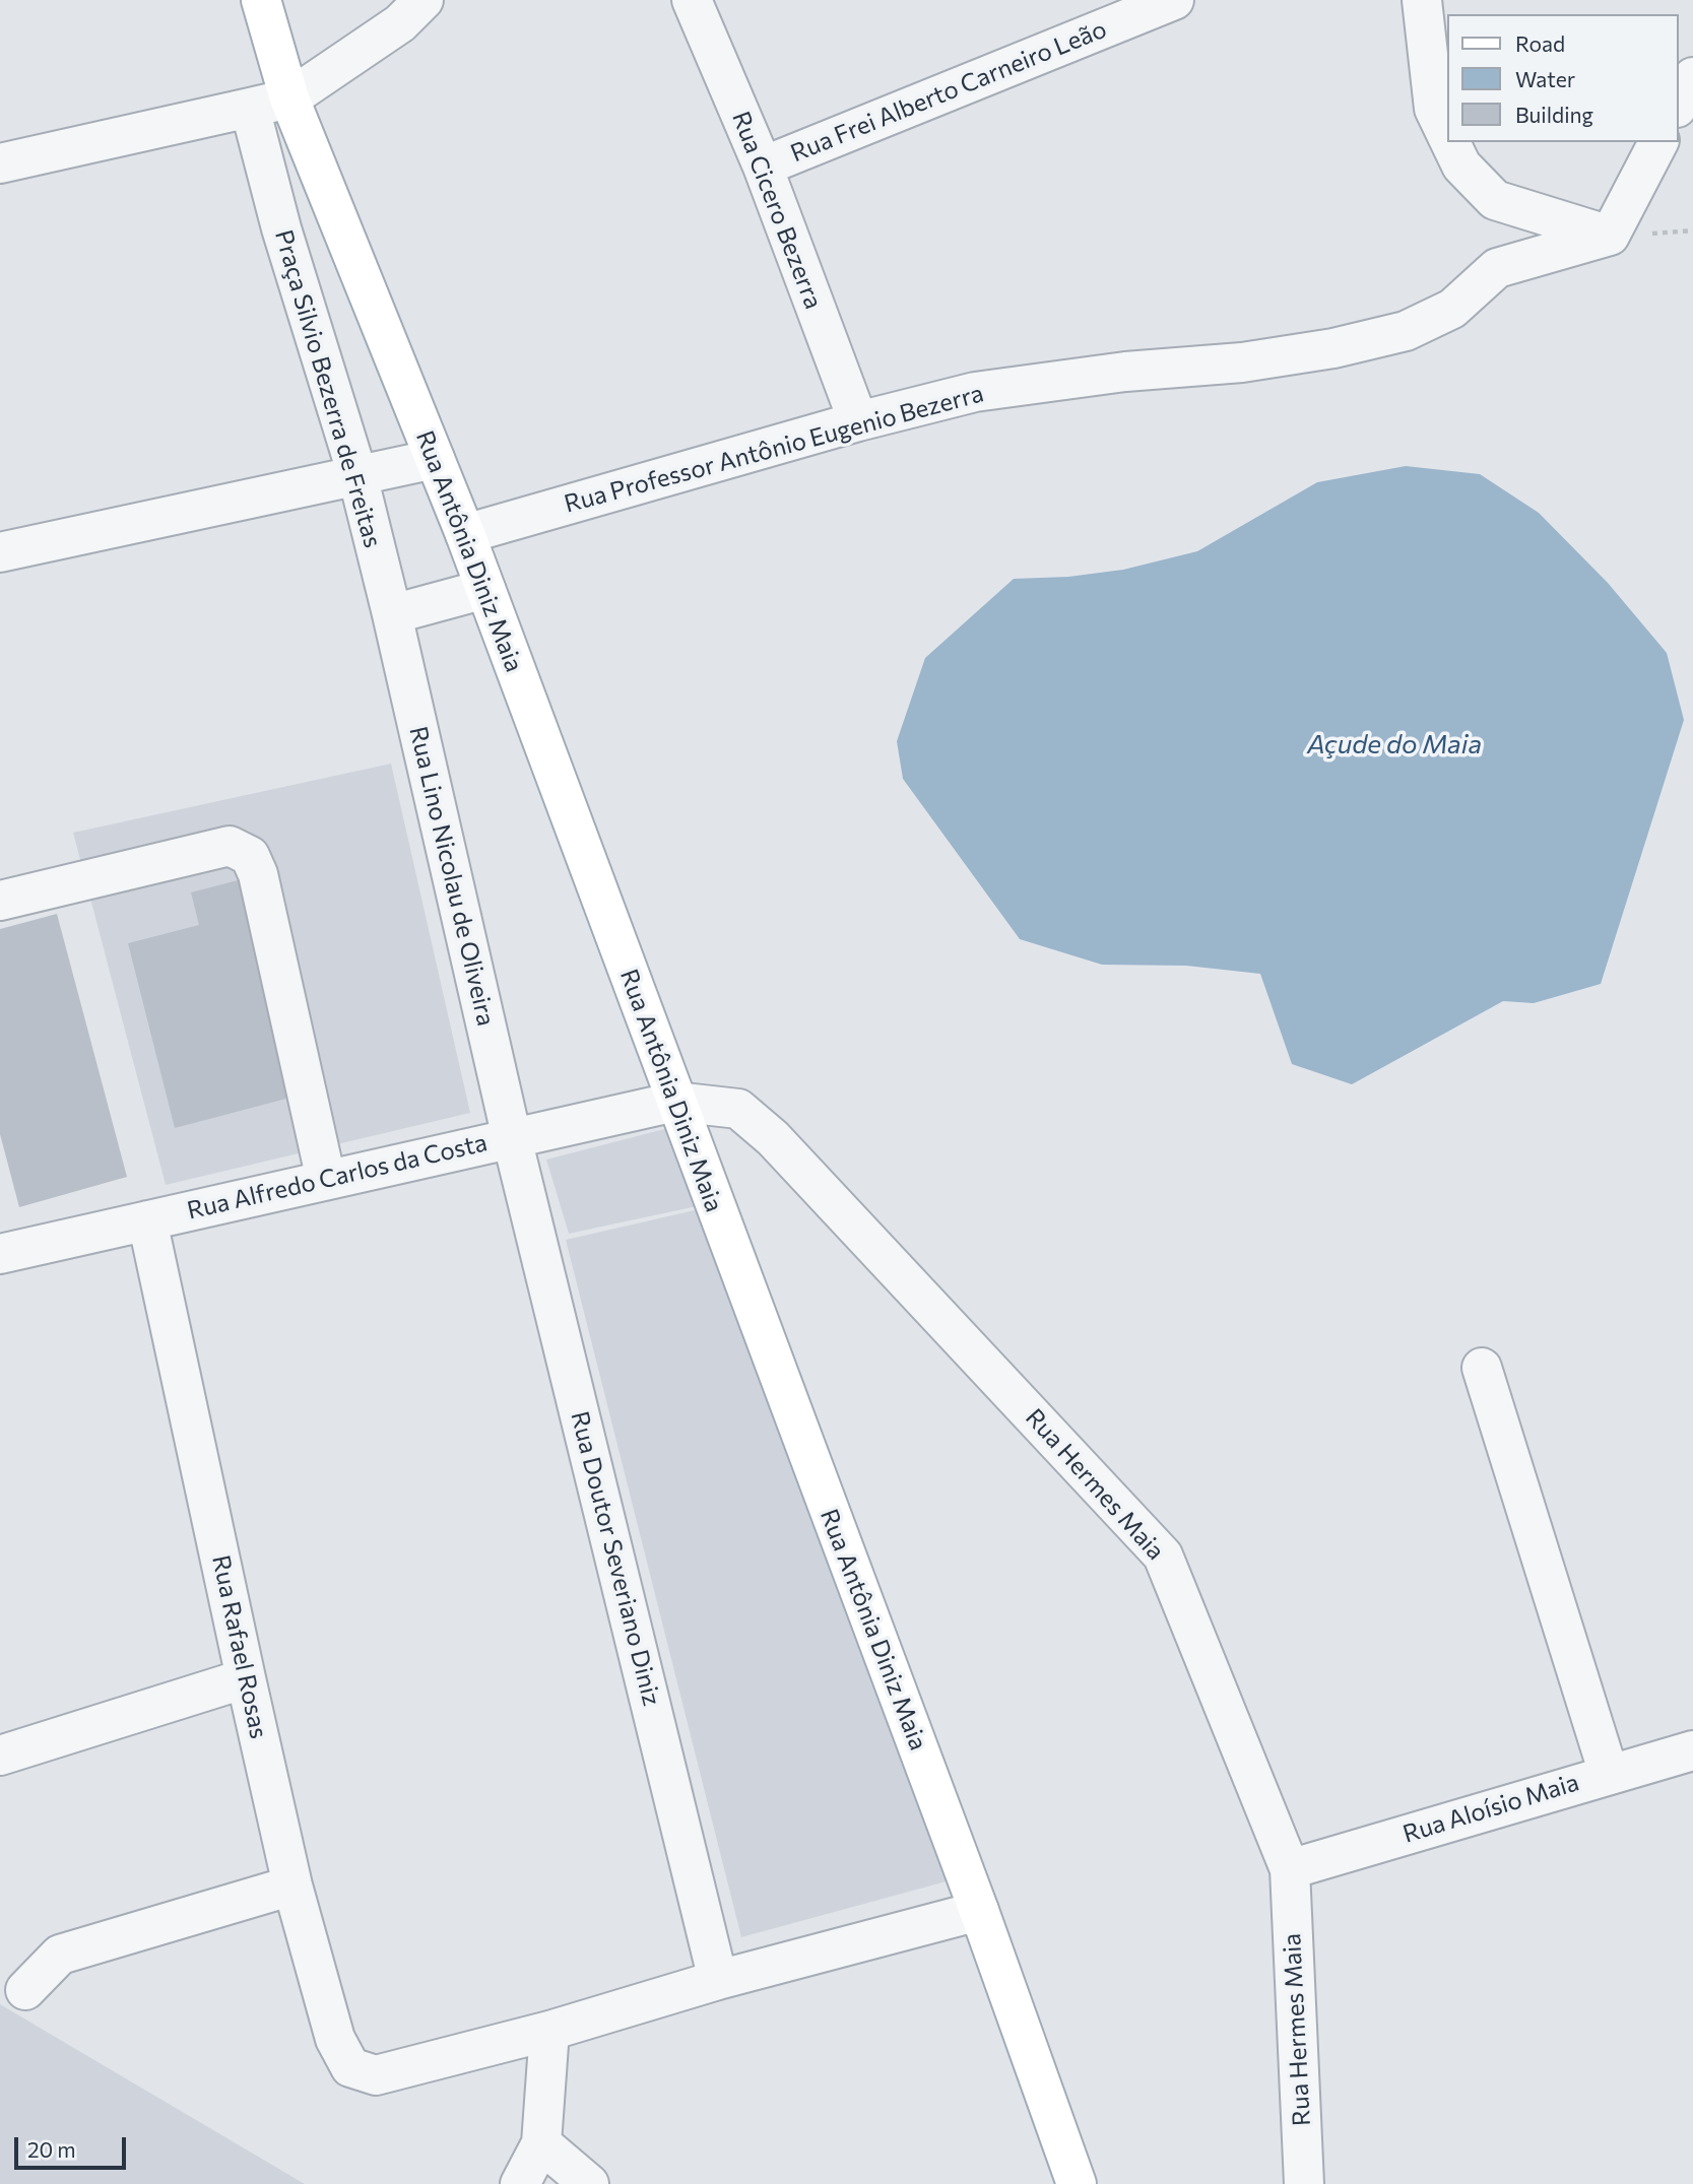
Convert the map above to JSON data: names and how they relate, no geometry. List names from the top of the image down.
{
  "streets": {
    "main road": ["Rua Antônia Diniz Maia"],
    "street": [
      "Rua Frei Alberto Carneiro Leão",
      "Rua Cicero Bezerra",
      "Praça Silvio Bezerra de Freitas",
      "Rua Professor Antônio Eugenio Bezerra",
      "Rua Lino Nicolau de Oliveira",
      "Rua Alfredo Carlos da Costa",
      "Rua Hermes Maia",
      "Rua Doutor Severiano Diniz",
      "Rua Rafael Rosas",
      "Rua Aloísio Maia"
    ]
  },
  "crossings": [
    ["Rua Frei Alberto Carneiro Leão", "Rua Cicero Bezerra"],
    ["Rua Cicero Bezerra", "Rua Professor Antônio Eugenio Bezerra"],
    ["Praça Silvio Bezerra de Freitas", "Rua Lino Nicolau de Oliveira"],
    ["Rua Professor Antônio Eugenio Bezerra", "Rua Antônia Diniz Maia"],
    ["Rua Antônia Diniz Maia", "Rua Alfredo Carlos da Costa"],
    ["Rua Antônia Diniz Maia", "Rua Hermes Maia"],
    ["Rua Lino Nicolau de Oliveira", "Rua Alfredo Carlos da Costa"],
    ["Rua Lino Nicolau de Oliveira", "Rua Doutor Severiano Diniz"],
    ["Rua Alfredo Carlos da Costa", "Rua Hermes Maia"],
    ["Rua Alfredo Carlos da Costa", "Rua Doutor Severiano Diniz"],
    ["Rua Alfredo Carlos da Costa", "Rua Rafael Rosas"],
    ["Rua Hermes Maia", "Rua Aloísio Maia"]
  ],
  "water": ["Açude do Maia"],
  "legend": ["Road", "Water", "Building"],
  "scale_bar": "20 m"
}
